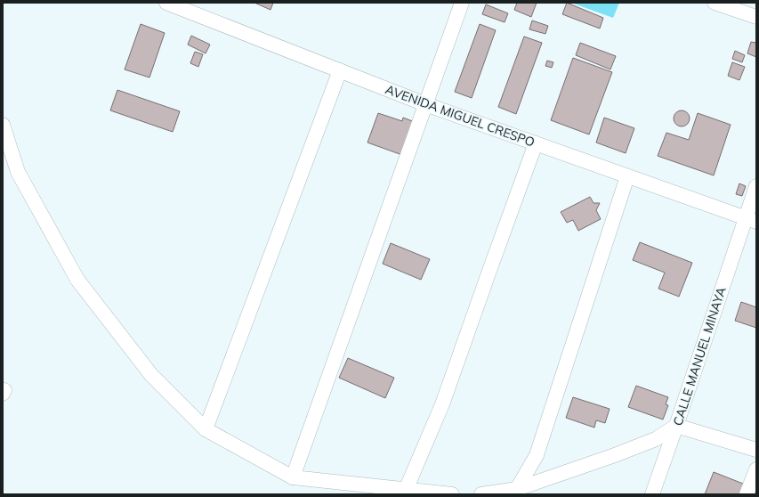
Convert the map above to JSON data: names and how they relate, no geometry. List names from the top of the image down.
{
  "streets": {
    "street": ["AVENIDA MIGUEL CRESPO", "CALLE MANUEL MINAYA"]
  },
  "crossings": [
    ["AVENIDA MIGUEL CRESPO", "CALLE MANUEL MINAYA"]
  ]
}
